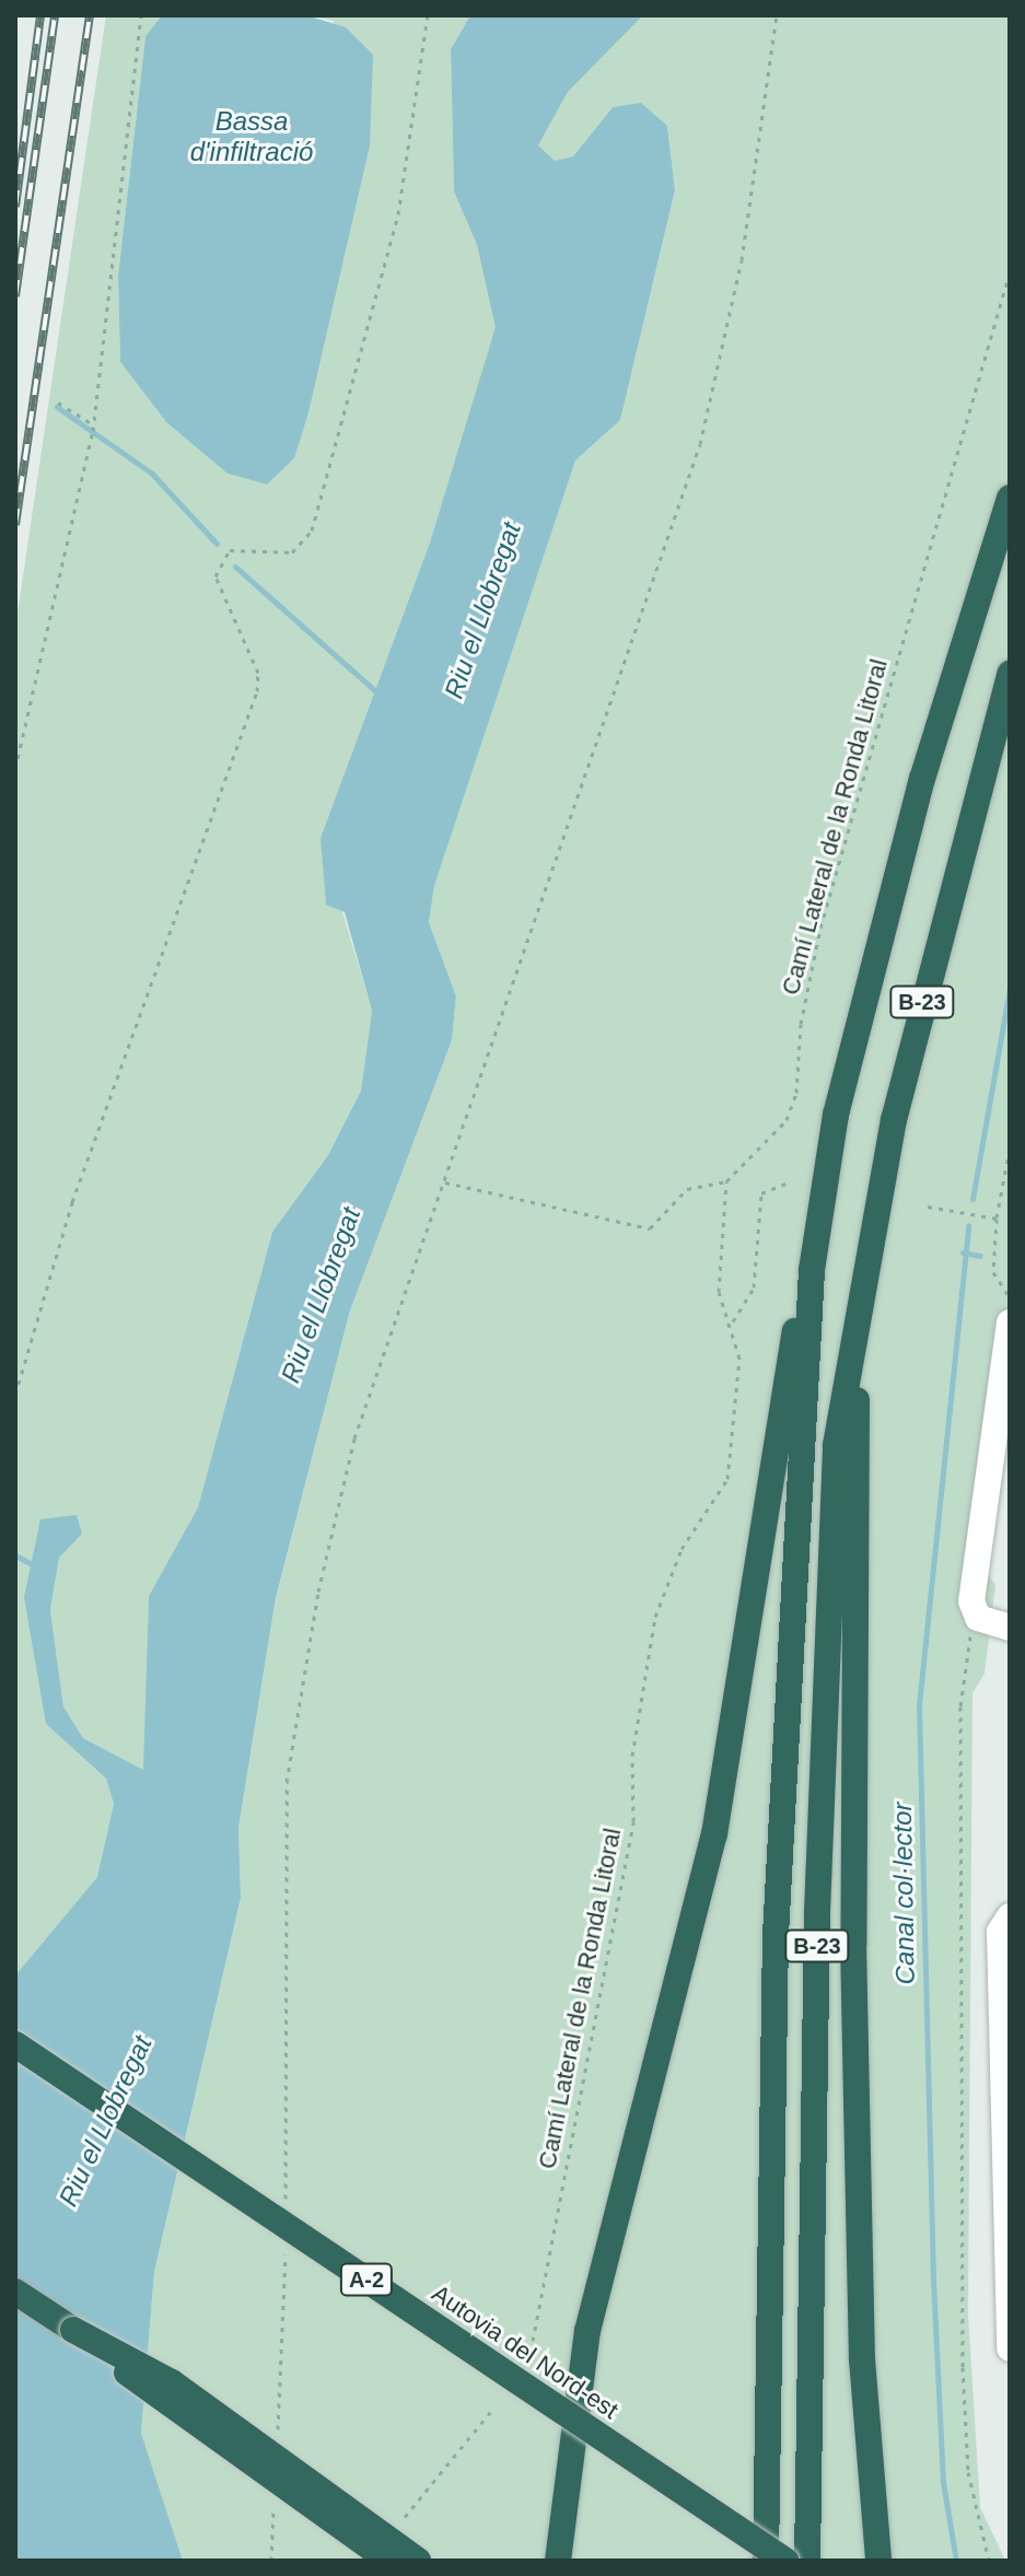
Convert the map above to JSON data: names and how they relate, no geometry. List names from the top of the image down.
{
  "streets": {
    "highway": ["B-23", "A-2", "Autovia del Nord-est"],
    "path": ["Camí Lateral de la Ronda Litoral"]
  },
  "water": ["Bassa d'infiltració", "Riu el Llobregat", "Canal col·lector"]
}
